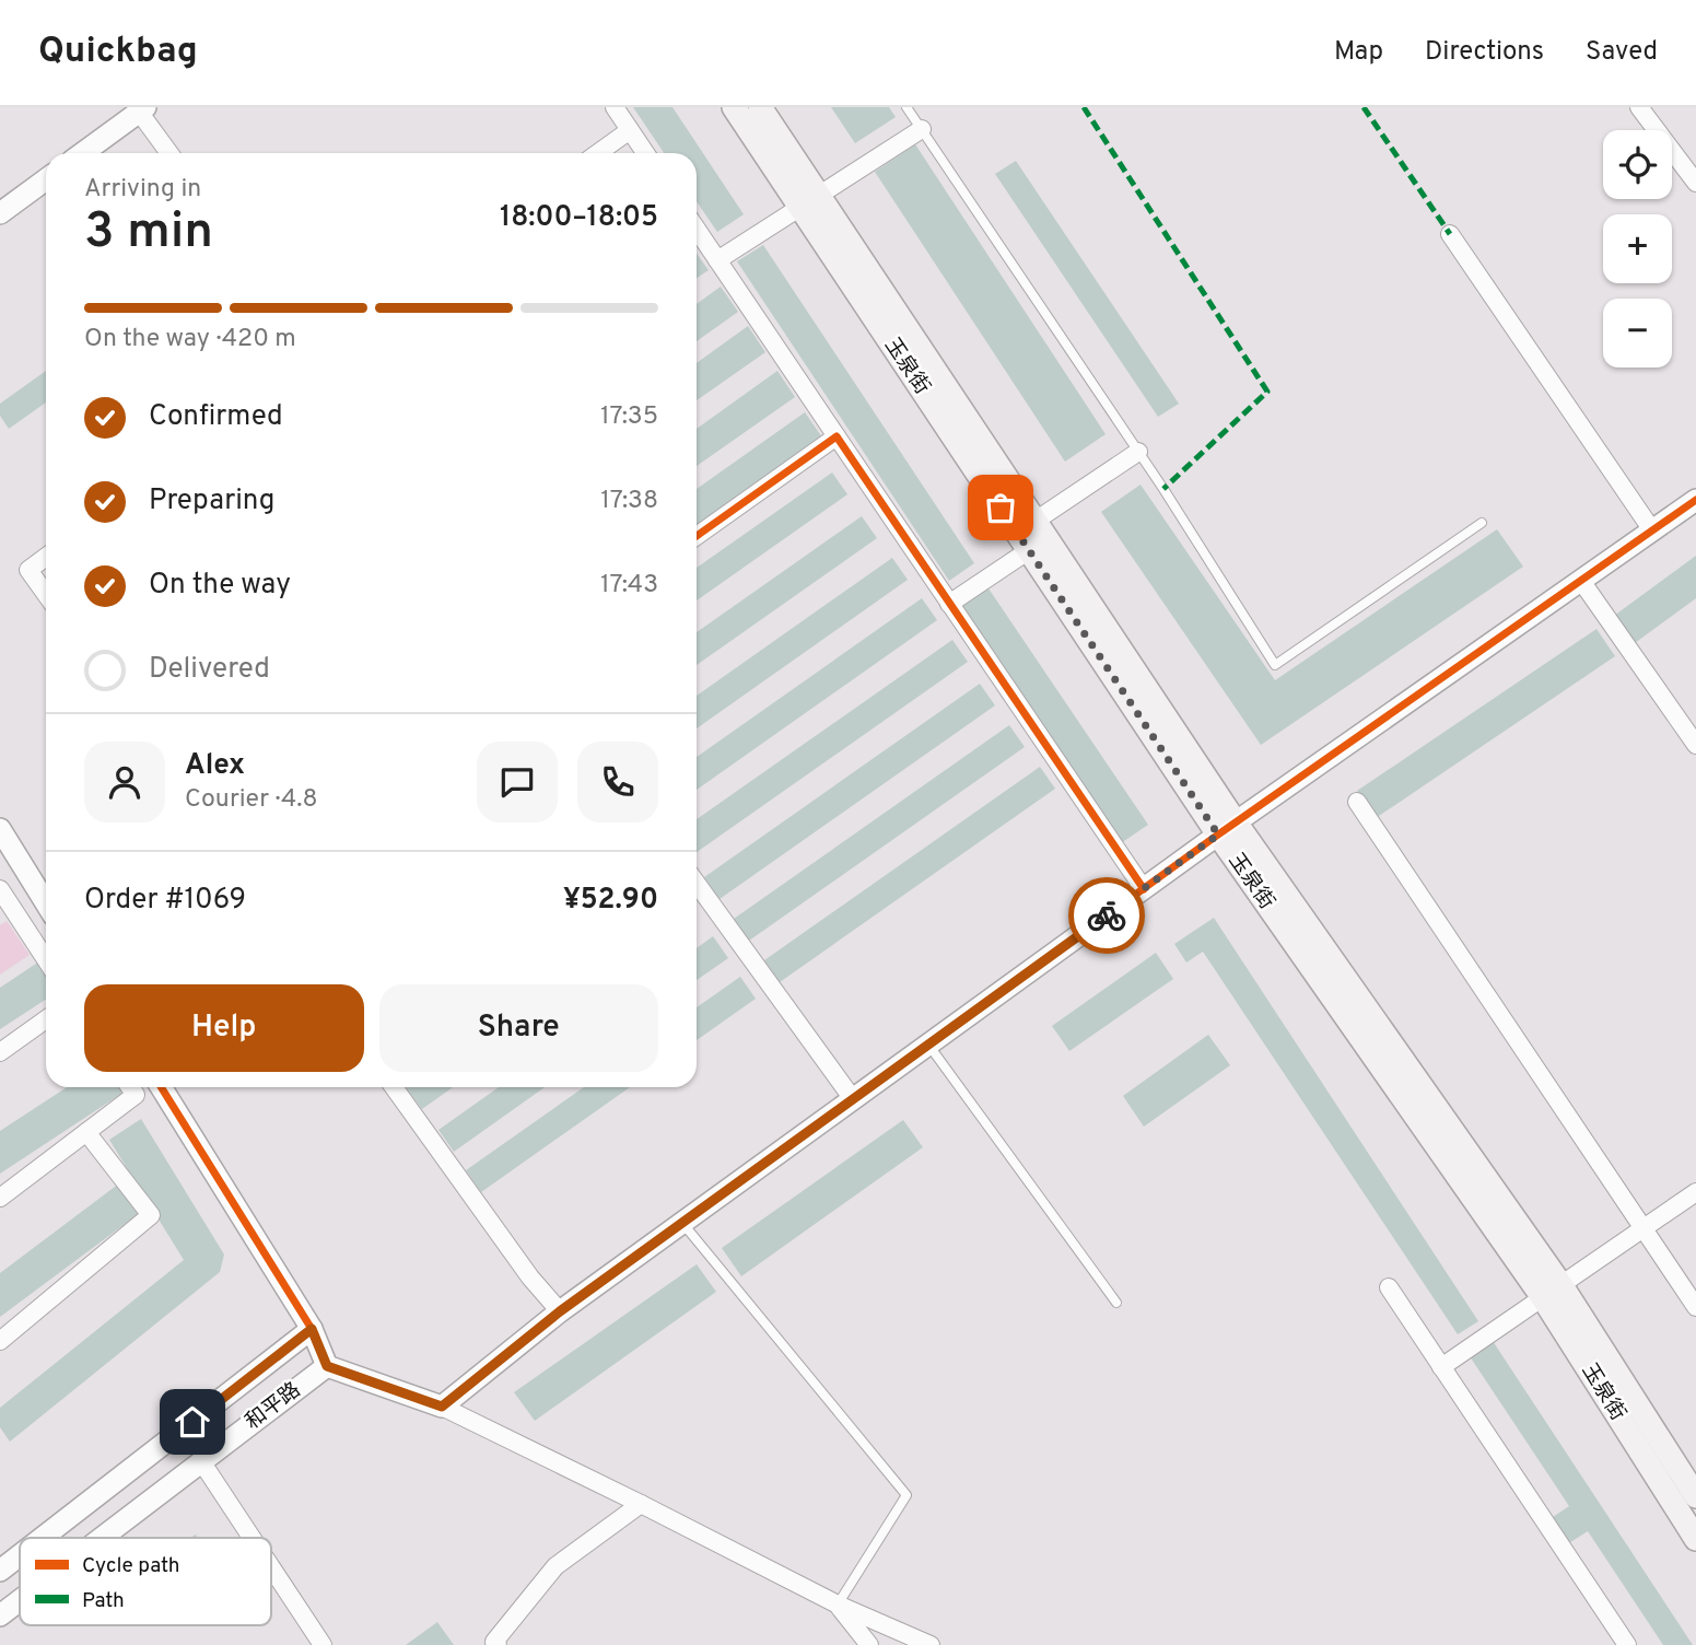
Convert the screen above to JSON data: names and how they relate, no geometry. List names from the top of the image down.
{
  "streets": {
    "main road": ["玉泉街"],
    "street": ["和平路"]
  },
  "legend": ["Cycle path", "Path"],
  "page": {
    "header": "Quickbag",
    "nav": ["Map", "Directions", "Saved"],
    "map_buttons": ["+", "−"],
    "heading": ["3 min", "Arriving in", "18:00–18:05"],
    "panel": [
      "Alex",
      "Courier · 4.8",
      "Order #1069",
      "¥52.90"
    ],
    "bar": "On the way · 420 m",
    "list": [
      ["Confirmed", "17:35"],
      ["Preparing", "17:38"],
      ["On the way", "17:43"],
      "Delivered"
    ],
    "buttons": ["Help", "Share"]
  }
}
